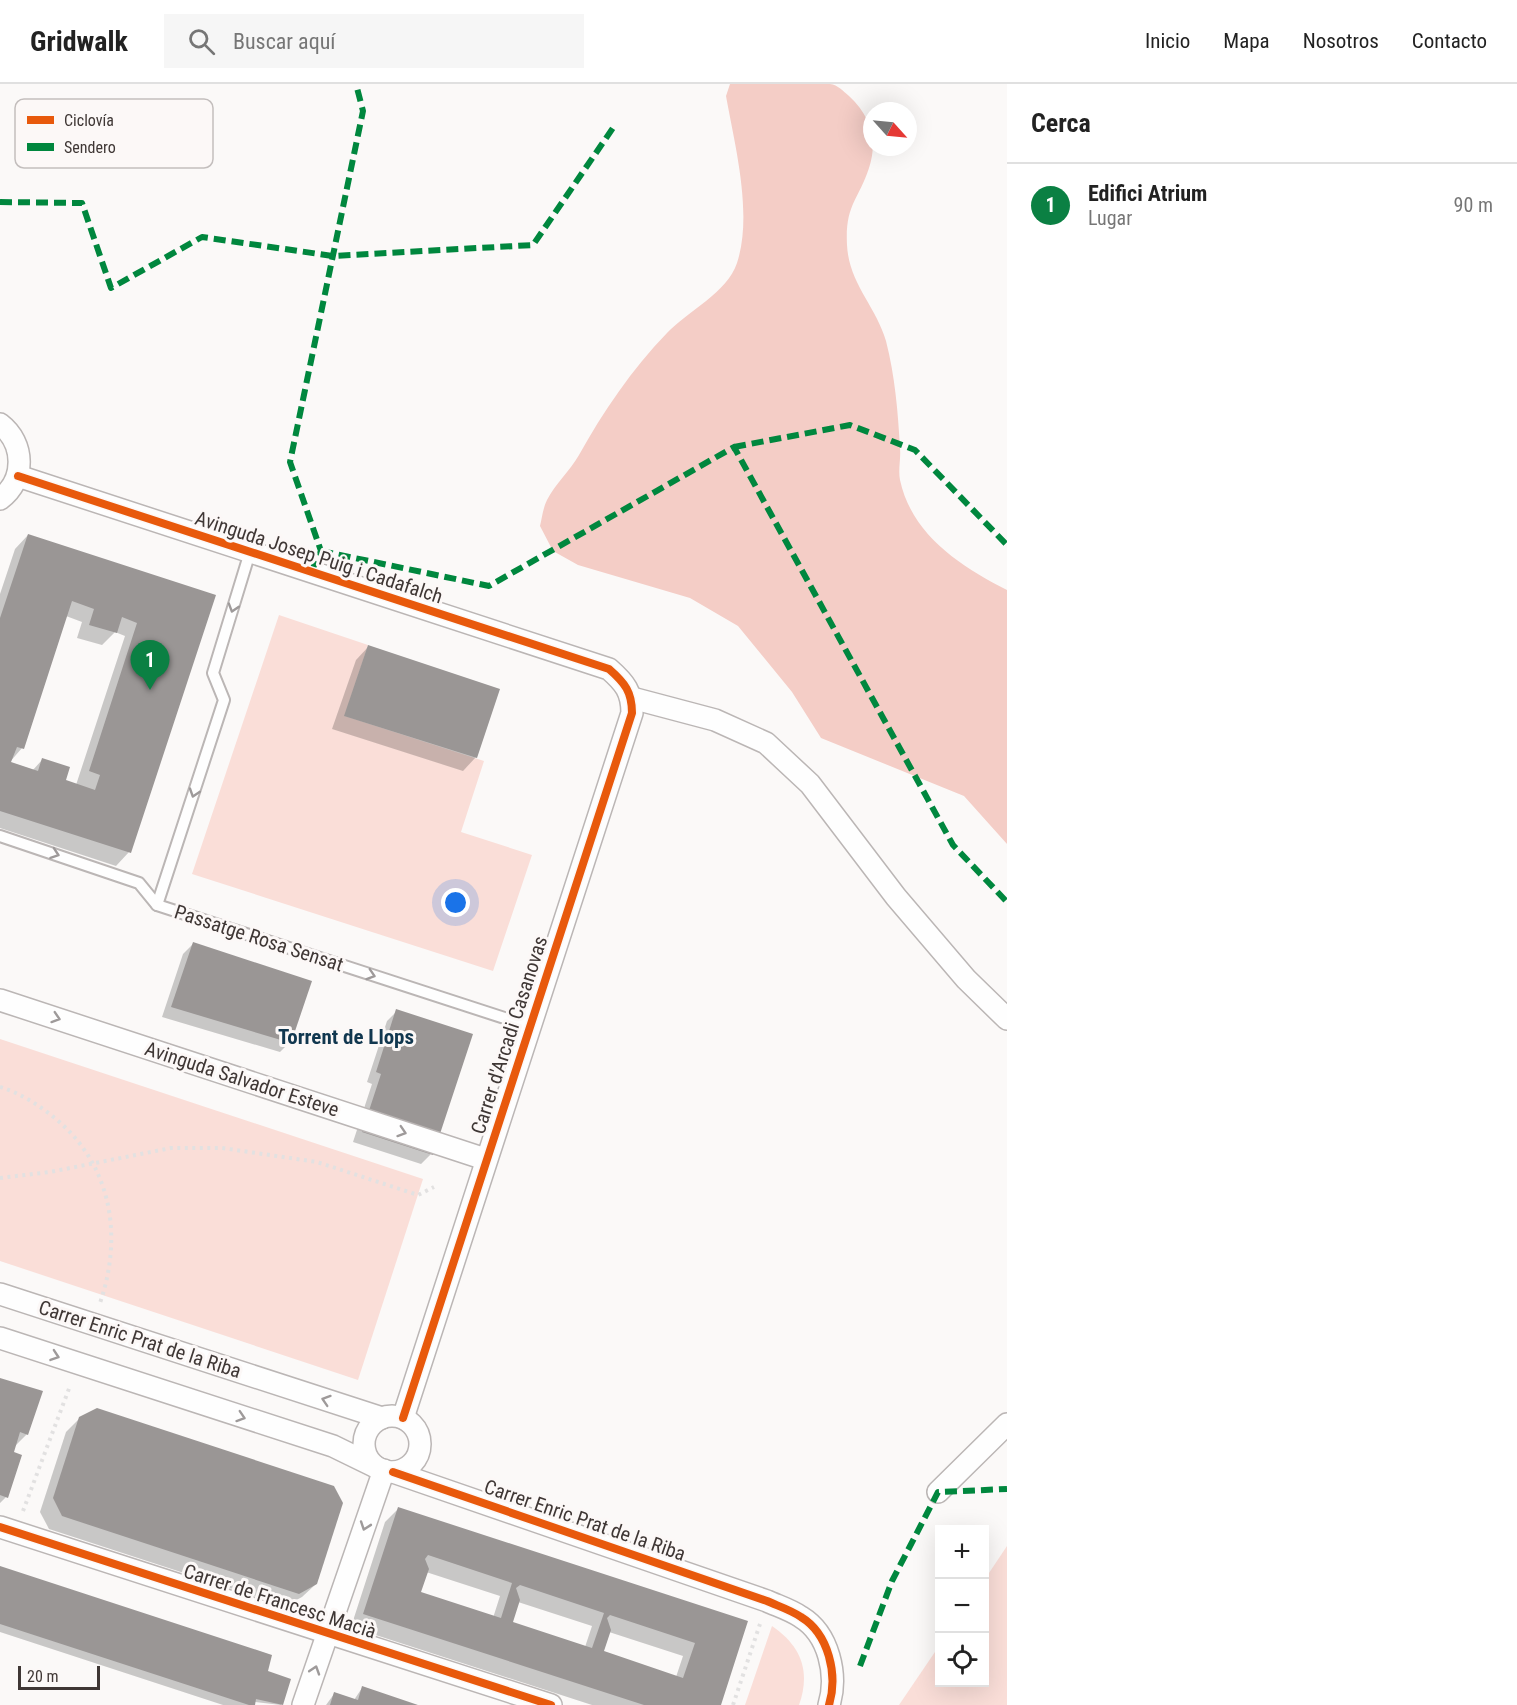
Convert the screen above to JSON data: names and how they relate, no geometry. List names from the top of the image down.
{
  "streets": {
    "street": [
      "Avinguda Josep Puig i Cadafalch",
      "Carrer d'Arcadi Casanovas",
      "Avinguda Salvador Esteve",
      "Carrer Enric Prat de la Riba",
      "Carrer de Francesc Macià"
    ],
    "lane": ["Passatge Rosa Sensat"]
  },
  "crossings": [
    ["Avinguda Josep Puig i Cadafalch", "Carrer d'Arcadi Casanovas"],
    ["Passatge Rosa Sensat", "Carrer d'Arcadi Casanovas"],
    ["Carrer d'Arcadi Casanovas", "Avinguda Salvador Esteve"],
    ["Carrer d'Arcadi Casanovas", "Carrer Enric Prat de la Riba"]
  ],
  "one_way": ["Passatge Rosa Sensat", "Avinguda Salvador Esteve"],
  "districts": ["Torrent de Llops"],
  "legend": ["Ciclovía", "Sendero"],
  "scale_bar": "20 m",
  "north": "bottom right",
  "page": {
    "header": "Gridwalk",
    "search": "Buscar aquí",
    "nav": [
      "Inicio",
      "Mapa",
      "Nosotros",
      "Contacto"
    ],
    "heading": "Cerca",
    "list": [
      {
        "mark": "1",
        "name": "Edifici Atrium",
        "note": "Lugar",
        "value": "90 m"
      }
    ],
    "pins": "1",
    "map_buttons": ["+", "−"],
    "scale": "20 m"
  }
}
